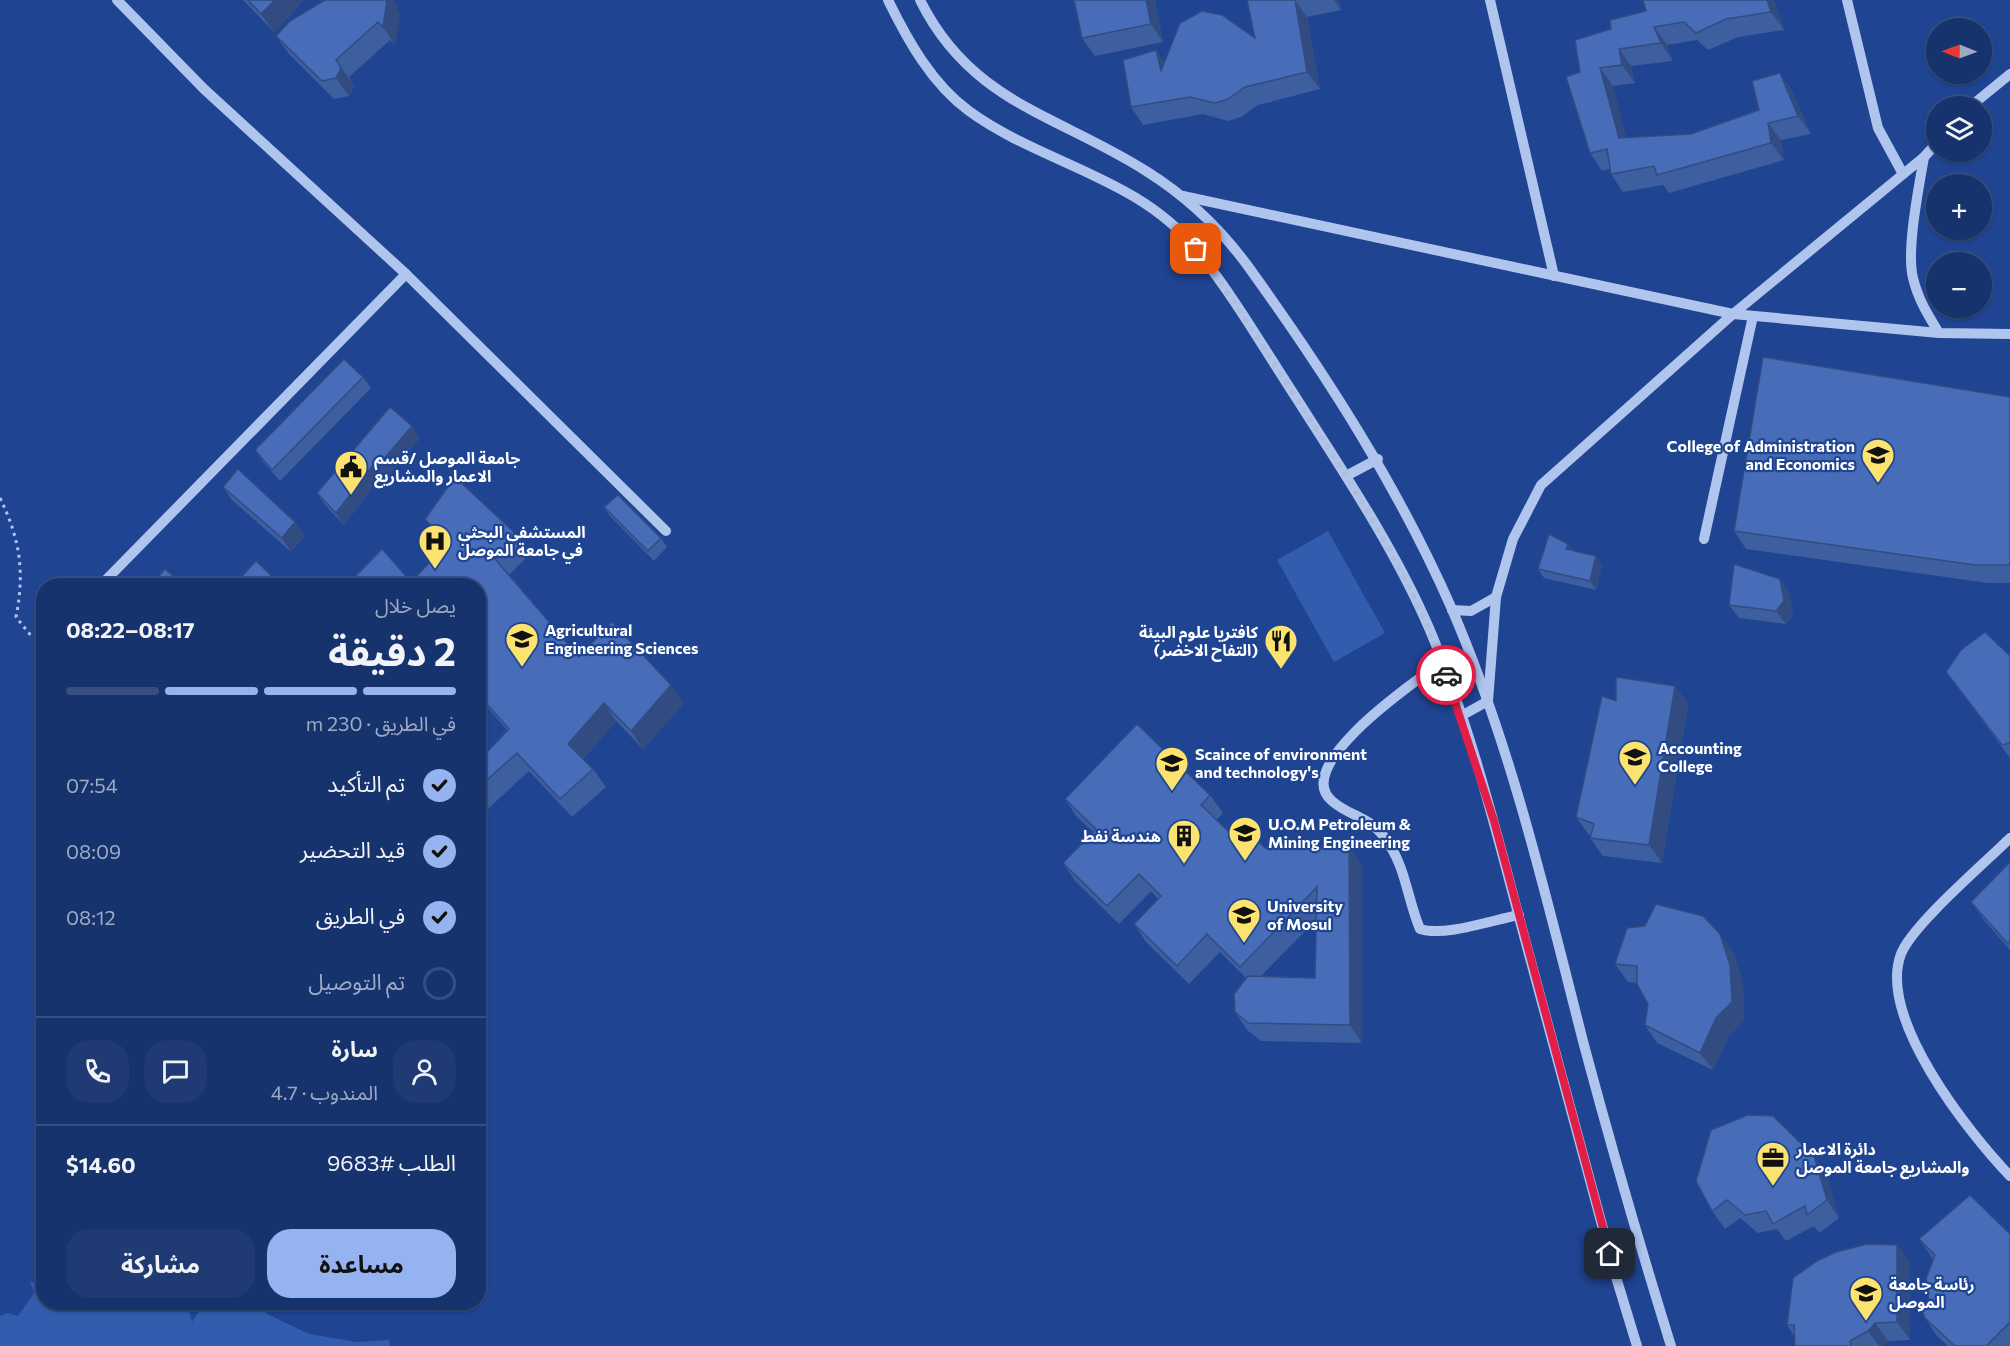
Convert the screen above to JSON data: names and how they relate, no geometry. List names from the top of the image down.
{
  "places": {
    "school or university": [
      "College of Administration and Economics",
      "Agricultural Engineering Sciences",
      "Accounting College",
      "Scaince of environment and technology's",
      "U.O.M Petroleum & Mining Engineering",
      "University of Mosul",
      "رئاسة جامعة الموصل"
    ],
    "public building": ["جامعة الموصل /قسم الاعمار والمشاريع"],
    "hospital": ["المستشفى البحثي في جامعة الموصل"],
    "restaurant": ["كافتريا علوم البيئة (التفاح الاخضر)"],
    "building": ["هندسة نفط"],
    "office": ["دائرة الاعمار والمشاريع جامعة الموصل"]
  },
  "north": "left",
  "page": {
    "map_buttons": ["+", "−"],
    "heading": ["2 دقيقة", "يصل خلال", "08:17–08:22"],
    "panel": [
      "سارة",
      "المندوب · 4.7",
      "الطلب #9683",
      "$14.60"
    ],
    "bar": "في الطريق · 230 m",
    "list": [
      ["تم التأكيد", "07:54"],
      ["قيد التحضير", "08:09"],
      ["في الطريق", "08:12"],
      "تم التوصيل"
    ],
    "buttons": ["مساعدة", "مشاركة"]
  }
}
